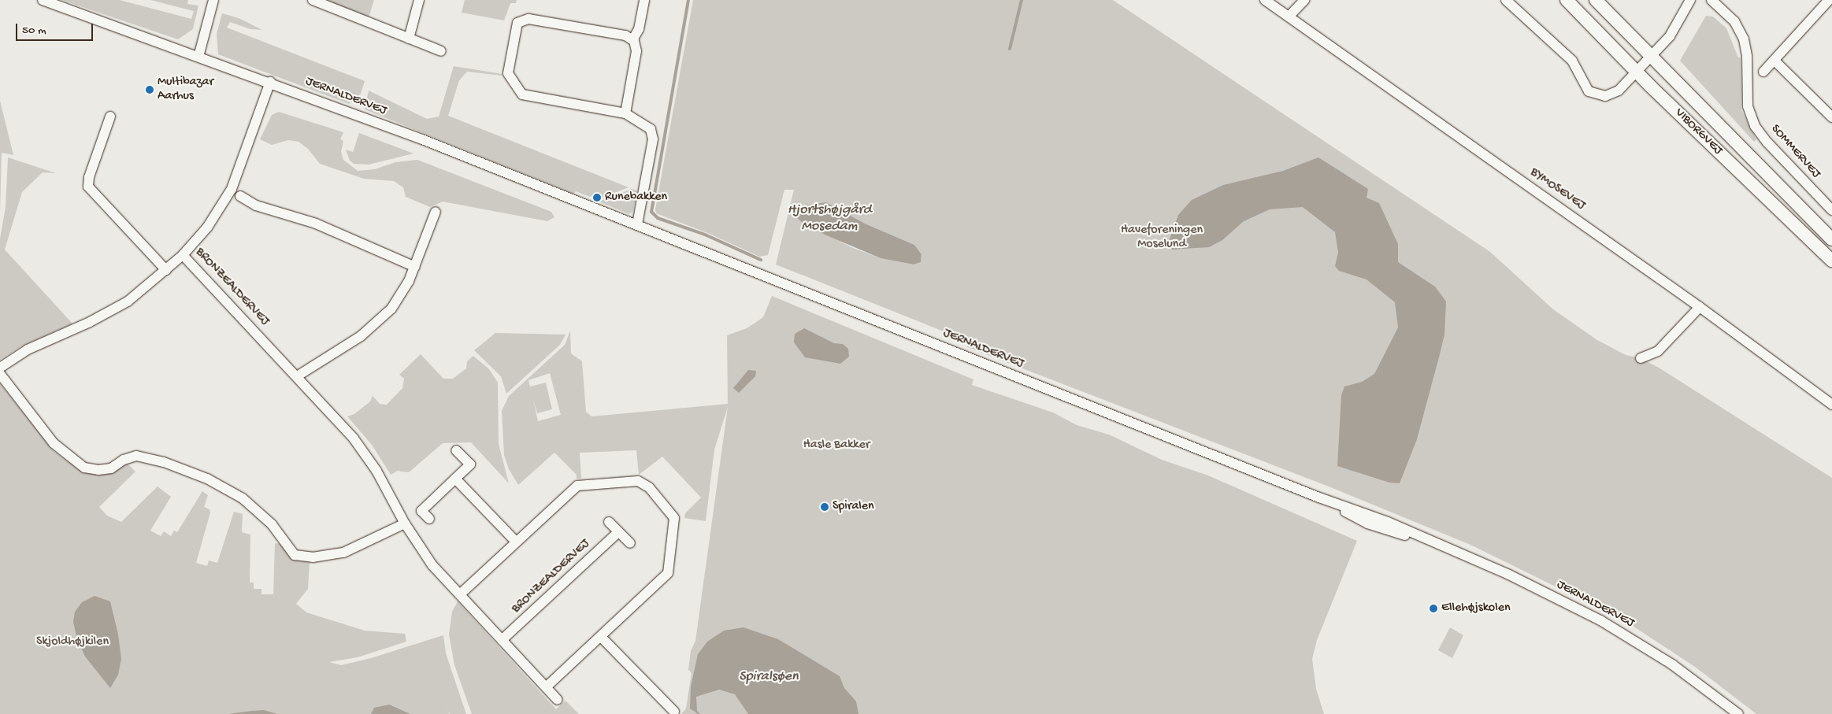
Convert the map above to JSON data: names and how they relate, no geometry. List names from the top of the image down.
{
  "streets": {
    "main road": ["VIBORGVEJ"],
    "street": [
      "JERNALDERVEJ",
      "SOMMERVEJ",
      "BYMOSEVEJ",
      "BRONZEALDERVEJ"
    ]
  },
  "crossings": [
    ["JERNALDERVEJ", "BRONZEALDERVEJ"]
  ],
  "water": ["Hjortshøjgård Mosedam", "Spiralsøen"],
  "parks": ["Haveforeningen Moselund", "Hasle Bakker", "Skjoldhøjkilen"],
  "places": [
    "Multibazar Aarhus",
    "Runebakken",
    "Spiralen",
    "Ellehøjskolen"
  ],
  "scale_bar": "50 m"
}
